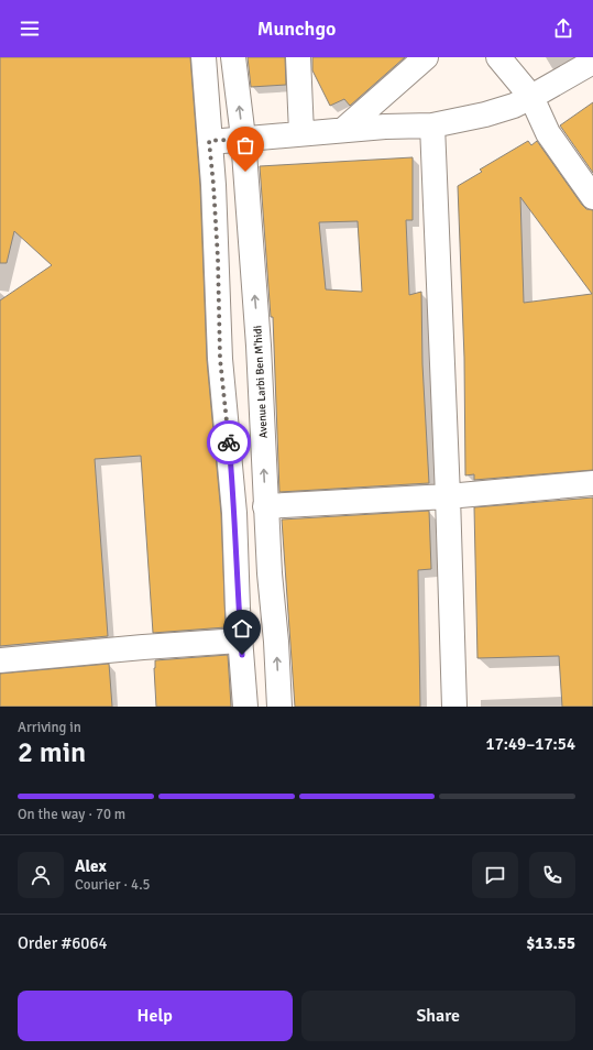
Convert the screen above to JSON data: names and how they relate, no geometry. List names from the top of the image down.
{
  "streets": {
    "street": ["Avenue Larbi Ben M'hidi"]
  },
  "page": {
    "header": "Munchgo",
    "heading": ["2 min", "Arriving in", "17:49–17:54"],
    "panel": [
      "Alex",
      "Courier · 4.5",
      "Order #6064",
      "$13.55"
    ],
    "bar": "On the way · 70 m",
    "buttons": ["Help", "Share"]
  }
}
